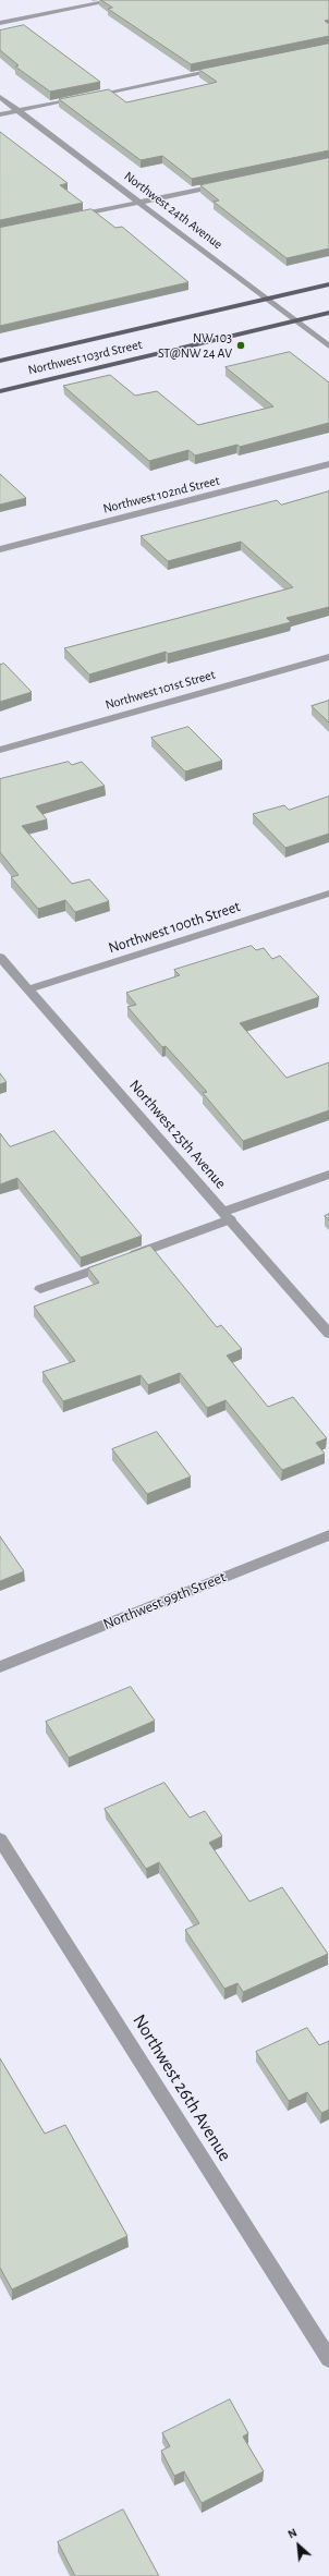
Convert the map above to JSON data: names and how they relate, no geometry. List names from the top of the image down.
{
  "streets": {
    "main road": ["Northwest 103rd Street"],
    "street": [
      "Northwest 24th Avenue",
      "Northwest 102nd Street",
      "Northwest 101st Street",
      "Northwest 100th Street",
      "Northwest 25th Avenue",
      "Northwest 99th Street",
      "Northwest 26th Avenue"
    ]
  },
  "crossings": [
    ["Northwest 24th Avenue", "Northwest 103rd Street"],
    ["Northwest 100th Street", "Northwest 25th Avenue"]
  ],
  "places": ["NW 103 ST@NW 24 AV"],
  "north": "top left"
}
